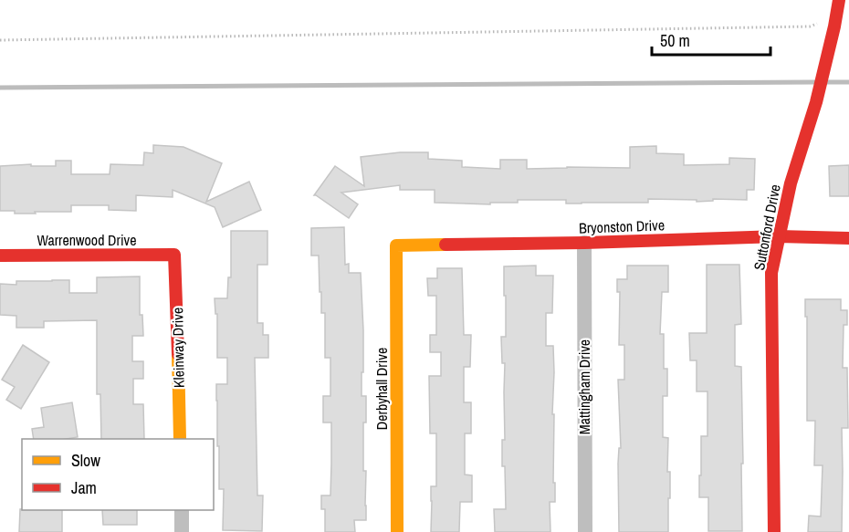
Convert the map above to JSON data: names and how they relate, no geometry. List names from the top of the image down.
{
  "streets": {
    "street": [
      "Bryonston Drive",
      "Suttonford Drive",
      "Warrenwood Drive",
      "Kleinway Drive",
      "Mattingham Drive",
      "Derbyhall Drive"
    ]
  },
  "crossings": [
    ["Bryonston Drive", "Suttonford Drive"],
    ["Bryonston Drive", "Mattingham Drive"],
    ["Bryonston Drive", "Derbyhall Drive"],
    ["Warrenwood Drive", "Kleinway Drive"]
  ],
  "legend": ["Slow", "Jam"],
  "scale_bar": "50 m"
}
